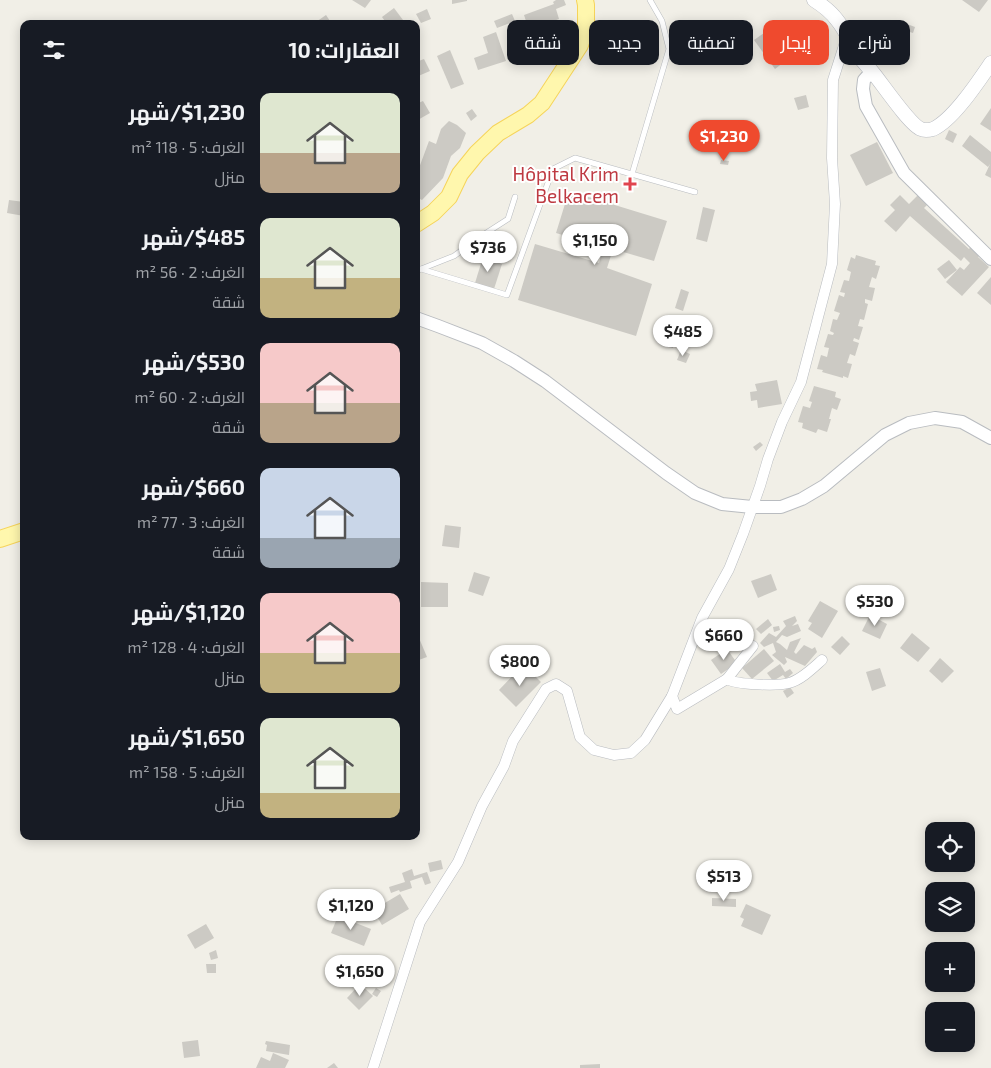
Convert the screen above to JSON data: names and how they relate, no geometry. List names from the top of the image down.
{
  "places": {
    "health": ["Hôpital Krim Belkacem"]
  },
  "page": {
    "chip": [
      "شراء",
      "إيجار",
      "تصفية",
      "جديد",
      "شقة"
    ],
    "heading": "العقارات: 10",
    "list": [
      {
        "name": "$1,230/شهر",
        "note": "الغرف: 5 · 118 m² · منزل"
      },
      {
        "name": "$485/شهر",
        "note": "الغرف: 2 · 56 m² · شقة"
      },
      {
        "name": "$530/شهر",
        "note": "الغرف: 2 · 60 m² · شقة"
      },
      {
        "name": "$660/شهر",
        "note": "الغرف: 3 · 77 m² · شقة"
      },
      {
        "name": "$1,120/شهر",
        "note": "الغرف: 4 · 128 m² · منزل"
      },
      {
        "name": "$1,650/شهر",
        "note": "الغرف: 5 · 158 m² · منزل"
      }
    ],
    "price": [
      "$1,230",
      "$1,150",
      "$736",
      "$485",
      "$530",
      "$660",
      "$800",
      "$513",
      "$1,120",
      "$1,650"
    ],
    "map_buttons": ["+", "−"]
  }
}
